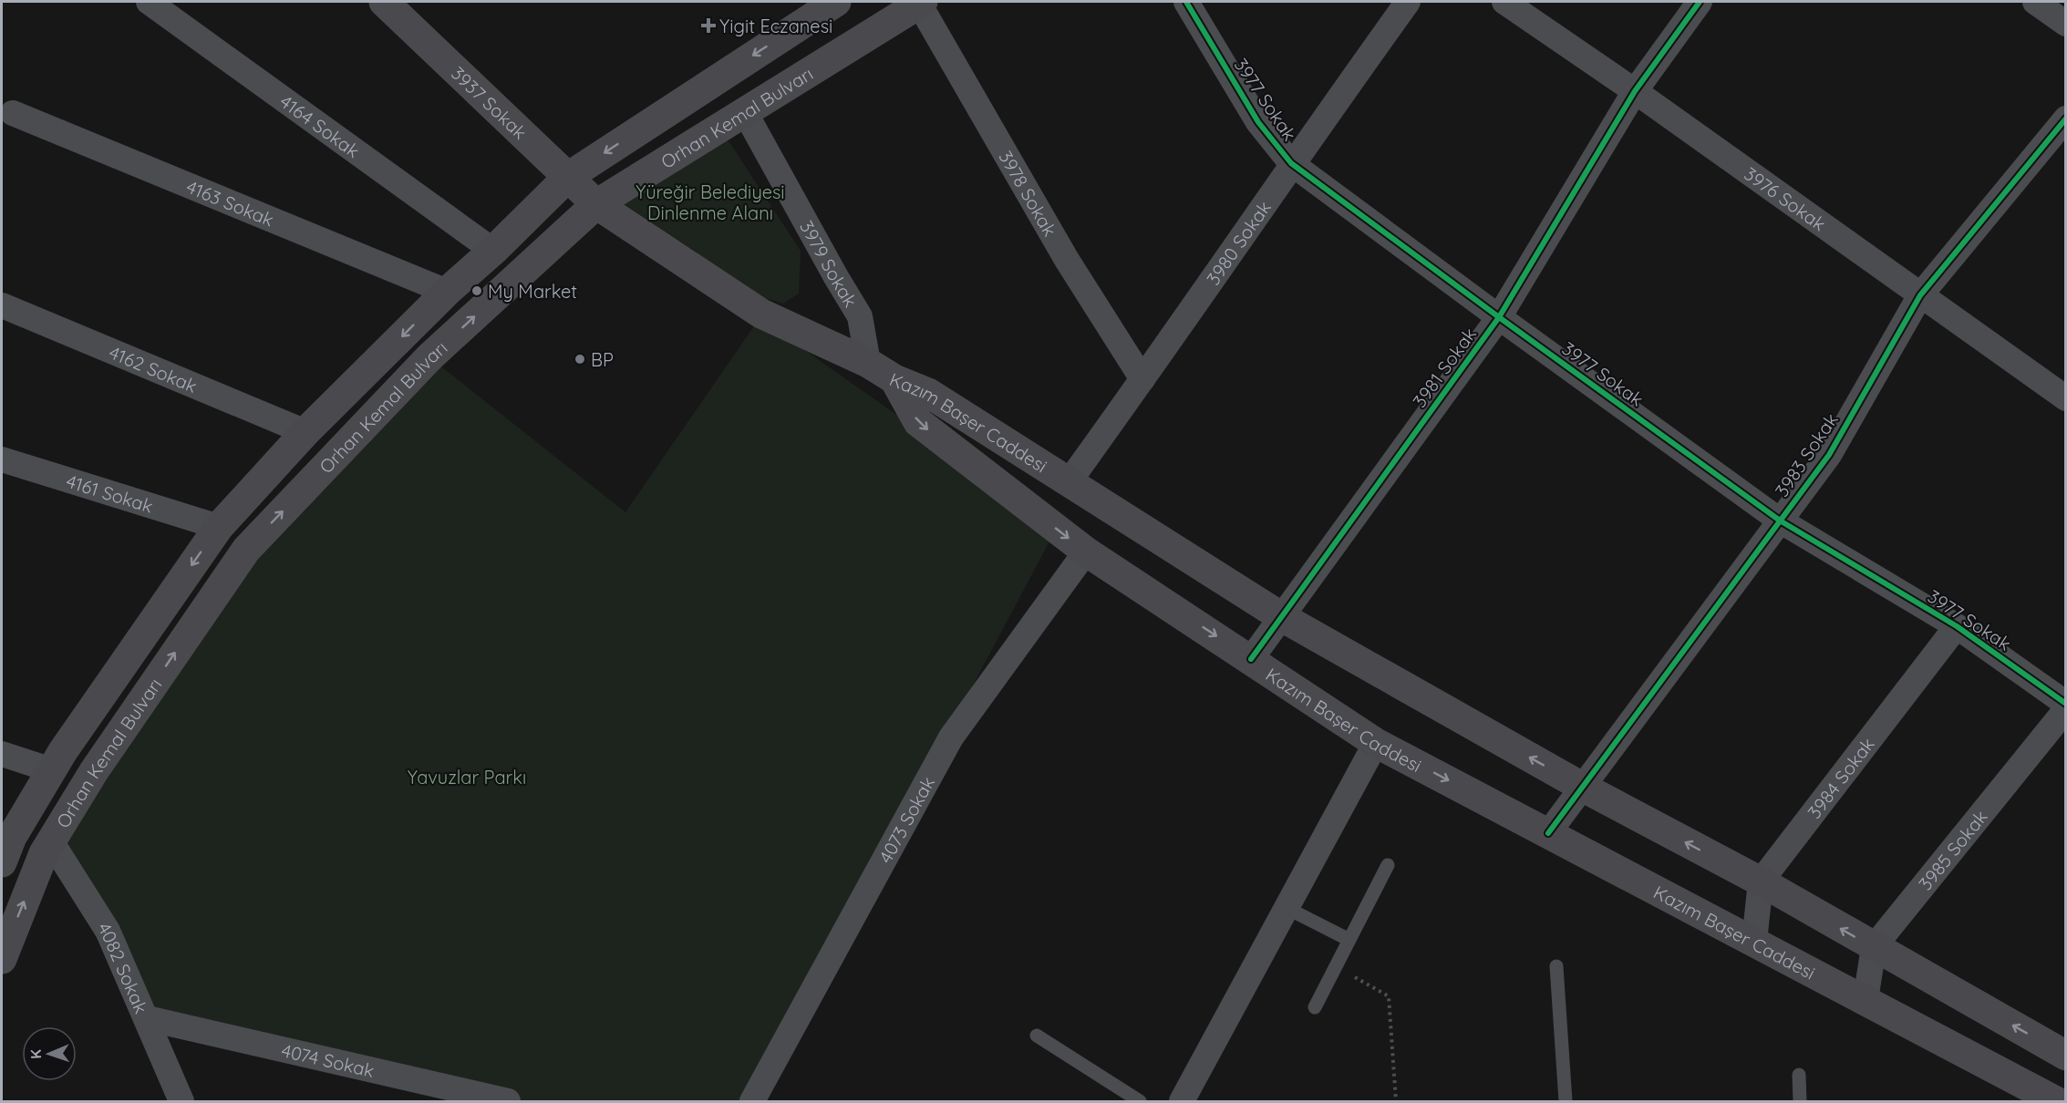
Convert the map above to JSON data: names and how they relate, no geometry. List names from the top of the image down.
{
  "streets": {
    "main road": ["3937 Sokak", "Orhan Kemal Bulvarı", "Kazım Başer Caddesi"],
    "street": [
      "3977 Sokak",
      "4164 Sokak",
      "3978 Sokak",
      "3976 Sokak",
      "4163 Sokak",
      "3980 Sokak",
      "3979 Sokak",
      "3981 Sokak",
      "4162 Sokak",
      "3983 Sokak",
      "4161 Sokak",
      "3984 Sokak",
      "4073 Sokak",
      "3985 Sokak",
      "4082 Sokak",
      "4074 Sokak"
    ]
  },
  "crossings": [
    ["3977 Sokak", "3980 Sokak"],
    ["3977 Sokak", "3981 Sokak"],
    ["3977 Sokak", "3983 Sokak"],
    ["3977 Sokak", "3984 Sokak"],
    ["3937 Sokak", "Orhan Kemal Bulvarı"],
    ["Orhan Kemal Bulvarı", "4164 Sokak"],
    ["Orhan Kemal Bulvarı", "3978 Sokak"],
    ["Orhan Kemal Bulvarı", "4163 Sokak"],
    ["Orhan Kemal Bulvarı", "3979 Sokak"],
    ["Orhan Kemal Bulvarı", "4162 Sokak"],
    ["Orhan Kemal Bulvarı", "4161 Sokak"],
    ["Orhan Kemal Bulvarı", "4082 Sokak"],
    ["3978 Sokak", "3980 Sokak"],
    ["3976 Sokak", "3981 Sokak"],
    ["3976 Sokak", "3983 Sokak"],
    ["3980 Sokak", "Kazım Başer Caddesi"],
    ["3981 Sokak", "Kazım Başer Caddesi"],
    ["Kazım Başer Caddesi", "3983 Sokak"],
    ["Kazım Başer Caddesi", "3984 Sokak"],
    ["Kazım Başer Caddesi", "4073 Sokak"],
    ["Kazım Başer Caddesi", "3985 Sokak"],
    ["4082 Sokak", "4074 Sokak"]
  ],
  "parks": ["Yüreğir Belediyesi Dinlenme Alanı", "Yavuzlar Parkı"],
  "places": {
    "health": ["Yigit Eczanesi"],
    "other": ["My Market", "BP"]
  },
  "north": "left"
}
